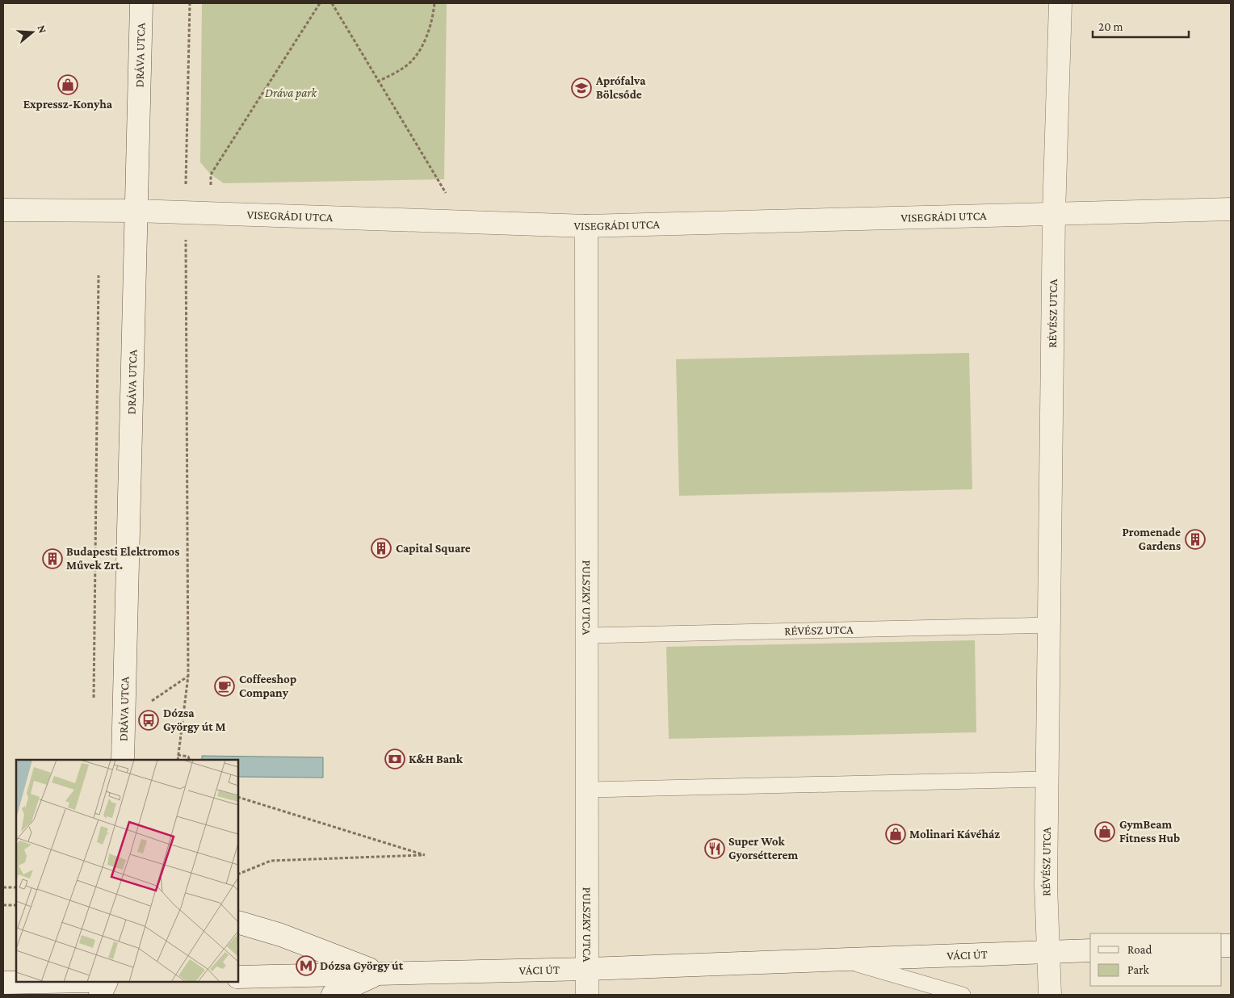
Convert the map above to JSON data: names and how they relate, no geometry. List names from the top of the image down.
{
  "streets": {
    "street": [
      "DRÁVA UTCA",
      "VISEGRÁDI UTCA",
      "RÉVÉSZ UTCA",
      "PULSZKY UTCA",
      "VÁCI ÚT"
    ]
  },
  "crossings": [
    ["DRÁVA UTCA", "VISEGRÁDI UTCA"],
    ["VISEGRÁDI UTCA", "RÉVÉSZ UTCA"],
    ["VISEGRÁDI UTCA", "PULSZKY UTCA"],
    ["RÉVÉSZ UTCA", "PULSZKY UTCA"],
    ["RÉVÉSZ UTCA", "VÁCI ÚT"],
    ["PULSZKY UTCA", "VÁCI ÚT"]
  ],
  "parks": ["Dráva park"],
  "places": {
    "shop": ["Expressz-Konyha", "GymBeam Fitness Hub", "Molinari Kávéház"],
    "school or university": ["Aprófalva Bölcsőde"],
    "building": ["Promenade Gardens", "Capital Square", "Budapesti Elektromos Művek Zrt."],
    "cafe": ["Coffeeshop Company"],
    "bus stop": ["Dózsa György út M"],
    "bank": ["K&H Bank"],
    "restaurant": ["Super Wok Gyorsétterem"],
    "metro station": ["Dózsa György út"]
  },
  "legend": ["Road", "Park"],
  "scale_bar": "20 m",
  "north": "right"
}
